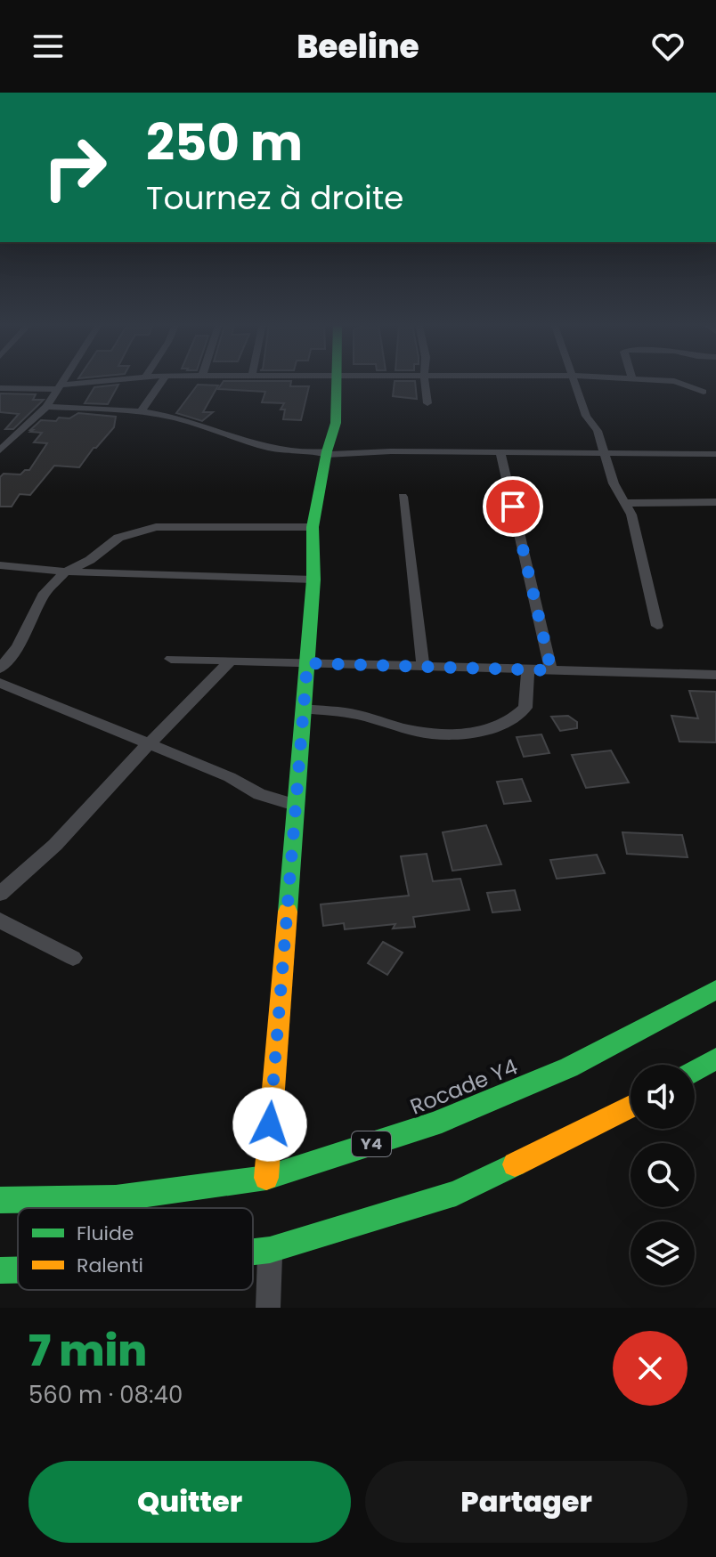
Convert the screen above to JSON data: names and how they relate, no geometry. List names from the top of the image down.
{
  "streets": {
    "main road": ["Rocade Y4", "Y4"]
  },
  "legend": ["Fluide", "Ralenti"],
  "page": {
    "header": "Beeline",
    "turn": ["250 m", "Tournez à droite"],
    "heading": ["7 min", "560 m · 08:40"],
    "buttons": ["Quitter", "Partager"]
  }
}
